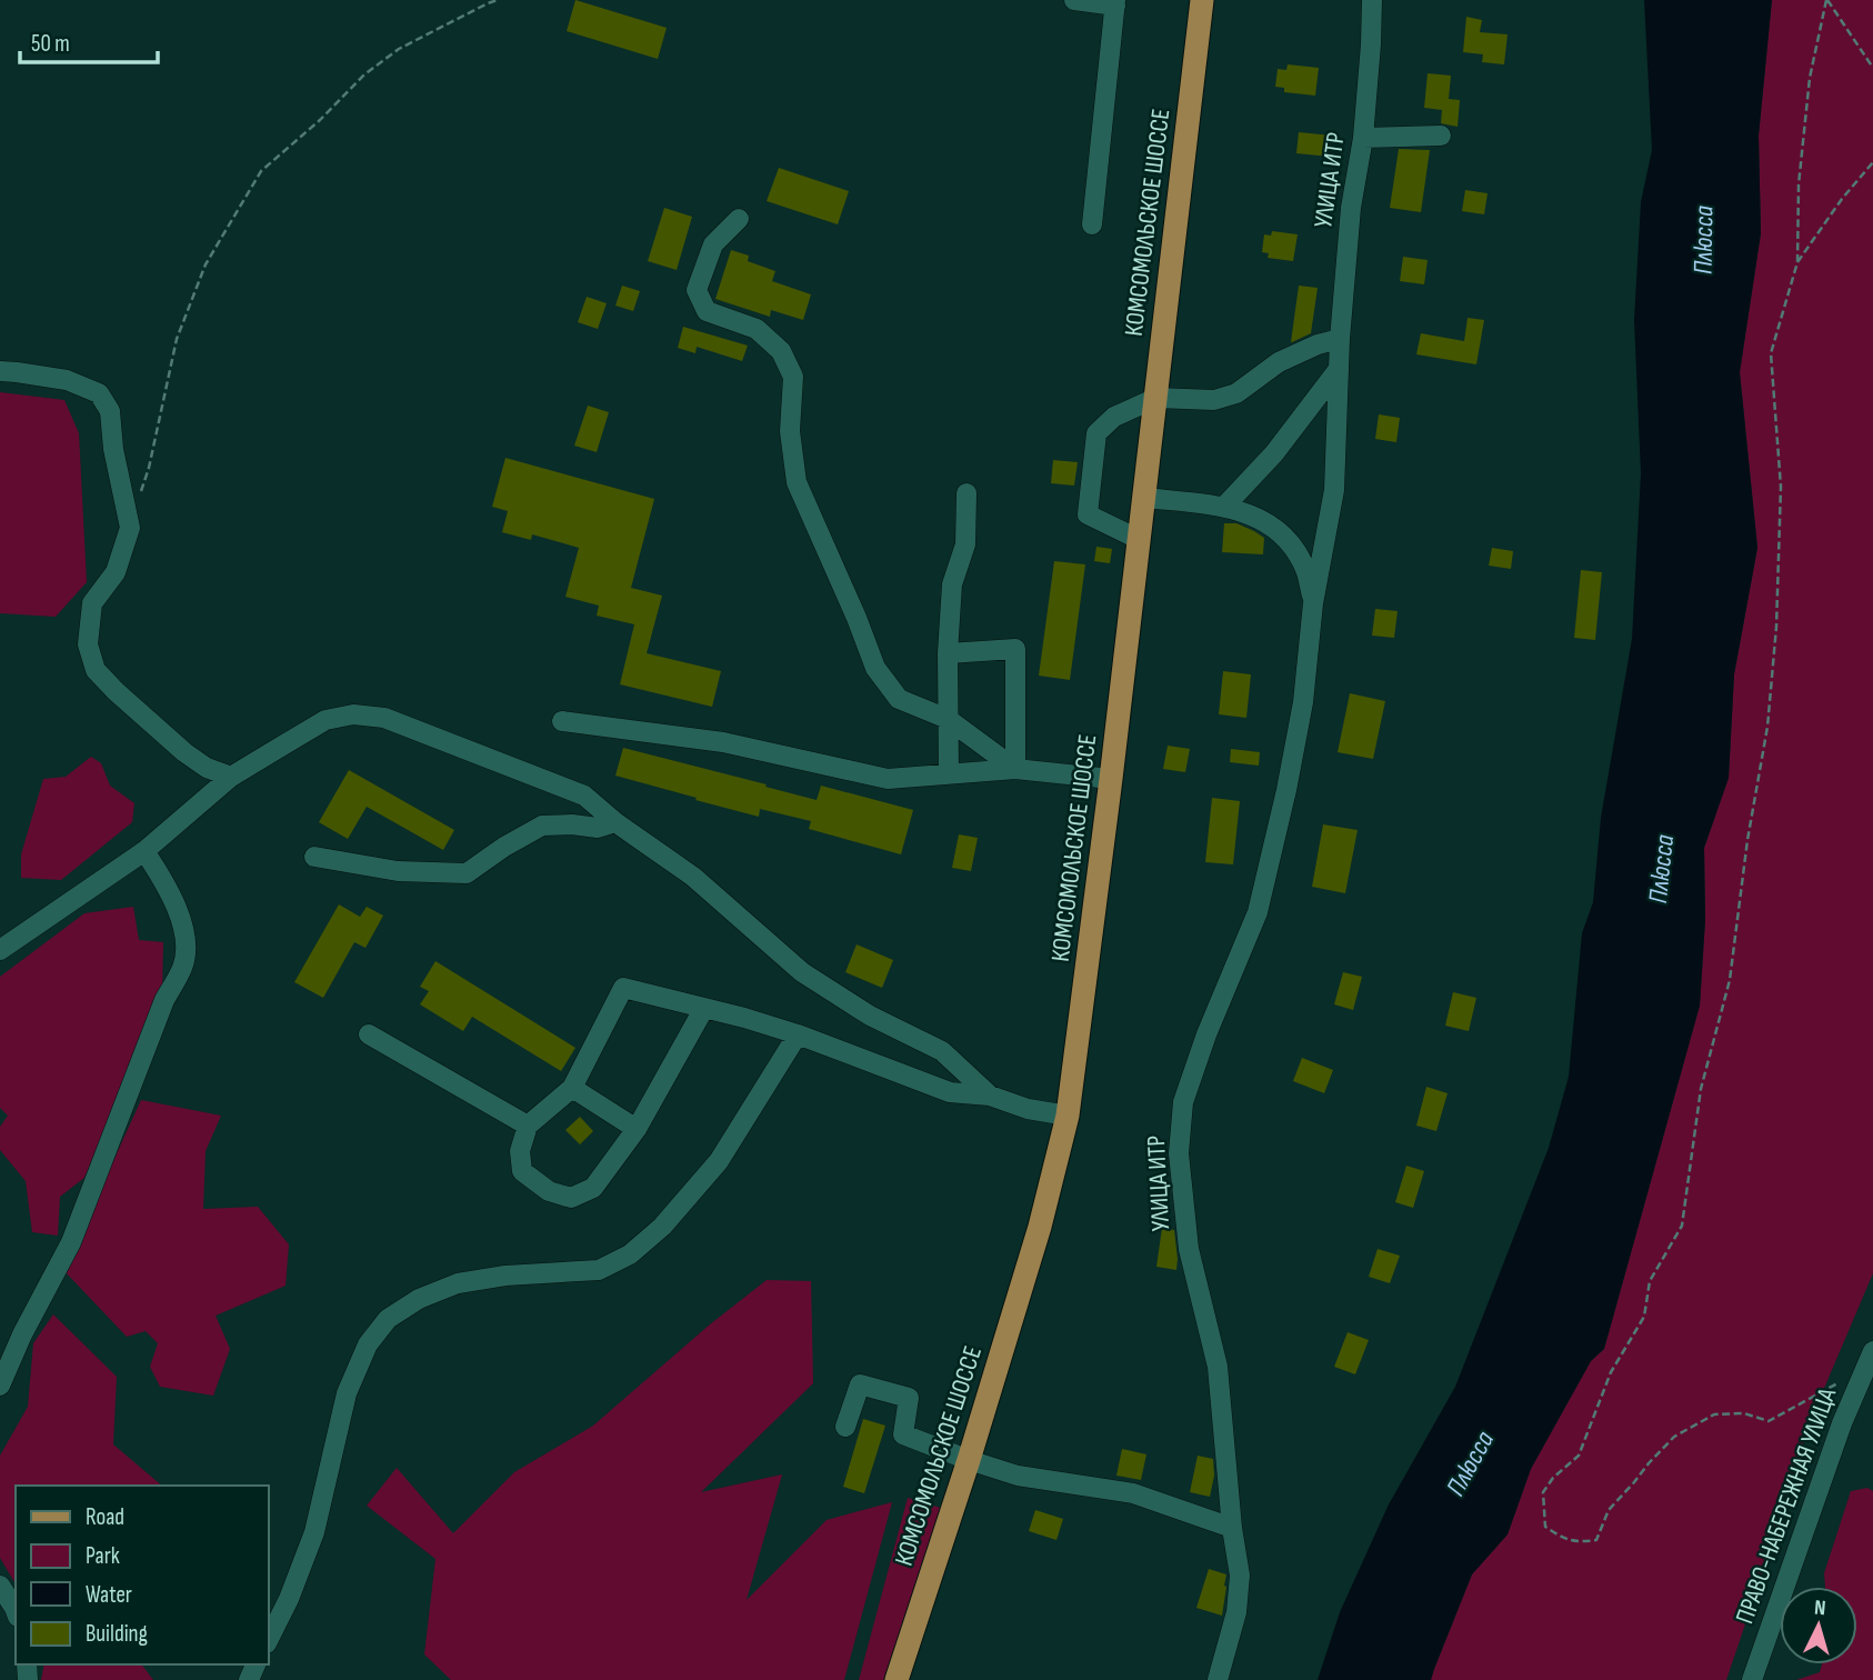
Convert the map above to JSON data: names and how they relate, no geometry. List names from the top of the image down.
{
  "streets": {
    "main road": ["КОМСОМОЛЬСКОЕ ШОССЕ"],
    "street": ["УЛИЦА ИТР", "ПРАВО-НАБЕРЕЖНАЯ УЛИЦА"]
  },
  "crossings": [
    ["УЛИЦА ИТР", "КОМСОМОЛЬСКОЕ ШОССЕ"]
  ],
  "water": ["Плюсса"],
  "legend": [
    "Road",
    "Park",
    "Water",
    "Building"
  ],
  "scale_bar": "50 m",
  "north": "top"
}
